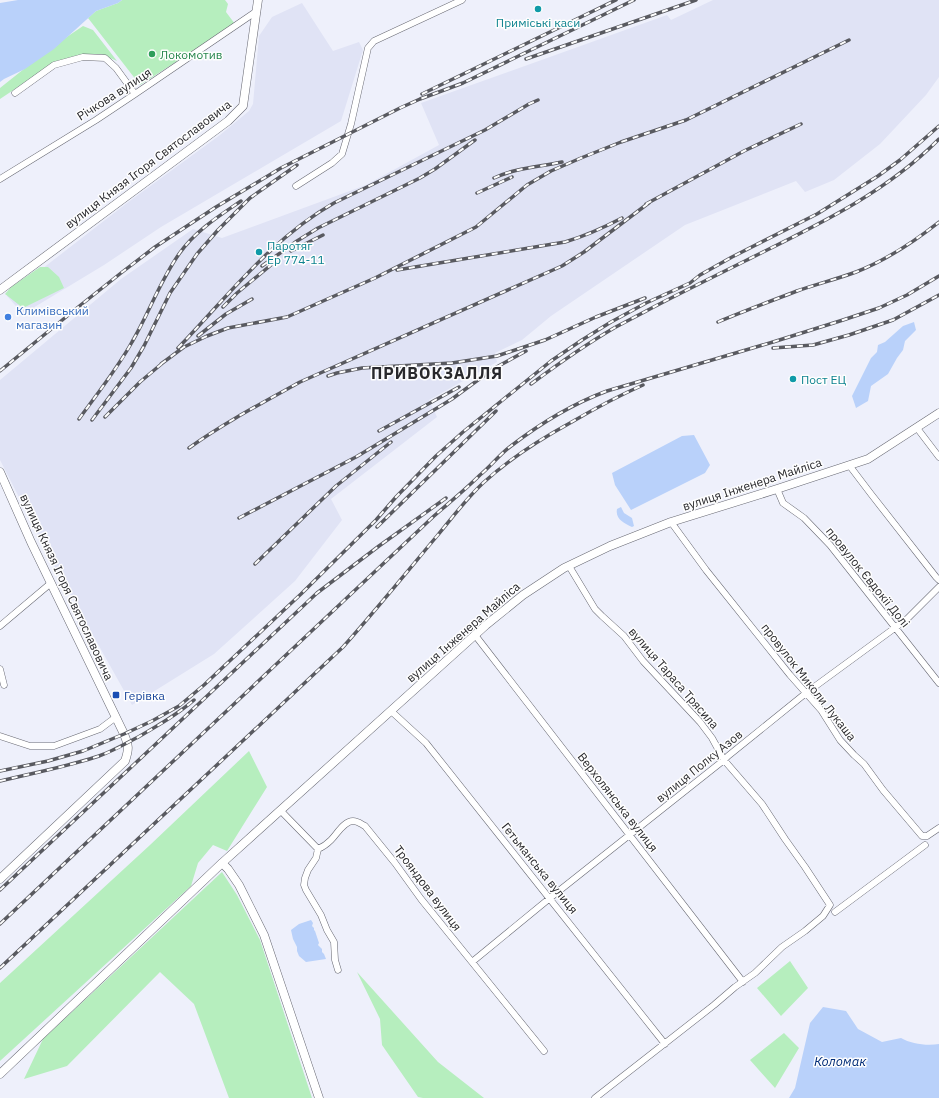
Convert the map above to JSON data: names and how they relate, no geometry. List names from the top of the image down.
{
  "streets": {
    "street": [
      "Річкова вулиця",
      "вулиця Князя Ігоря Святославовича",
      "вулиця Інженера Майліса",
      "провулок Євдокії Долі",
      "вулиця Тараса Трясила",
      "провулок Миколи Лукаша",
      "вулиця Полку Азов",
      "Верхолянська вулиця",
      "Гетьманська вулиця",
      "Трояндова вулиця"
    ]
  },
  "crossings": [
    ["Річкова вулиця", "вулиця Князя Ігоря Святославовича"],
    ["вулиця Інженера Майліса", "провулок Євдокії Долі"],
    ["вулиця Інженера Майліса", "вулиця Тараса Трясила"],
    ["вулиця Інженера Майліса", "провулок Миколи Лукаша"],
    ["вулиця Інженера Майліса", "Верхолянська вулиця"],
    ["вулиця Інженера Майліса", "Гетьманська вулиця"],
    ["провулок Євдокії Долі", "вулиця Полку Азов"],
    ["вулиця Тараса Трясила", "вулиця Полку Азов"],
    ["вулиця Тараса Трясила", "Верхолянська вулиця"],
    ["провулок Миколи Лукаша", "вулиця Полку Азов"],
    ["вулиця Полку Азов", "Верхолянська вулиця"],
    ["вулиця Полку Азов", "Гетьманська вулиця"],
    ["вулиця Полку Азов", "Трояндова вулиця"]
  ],
  "districts": ["ПРИВОКЗАЛЛЯ"],
  "water": ["Коломак"],
  "places": {
    "other": [
      "Приміські каси",
      "Локомотив",
      "Паротяг Ер 774-11",
      "Климівський магазин",
      "Пост ЕЦ"
    ],
    "transit": ["Герівка"]
  }
}
